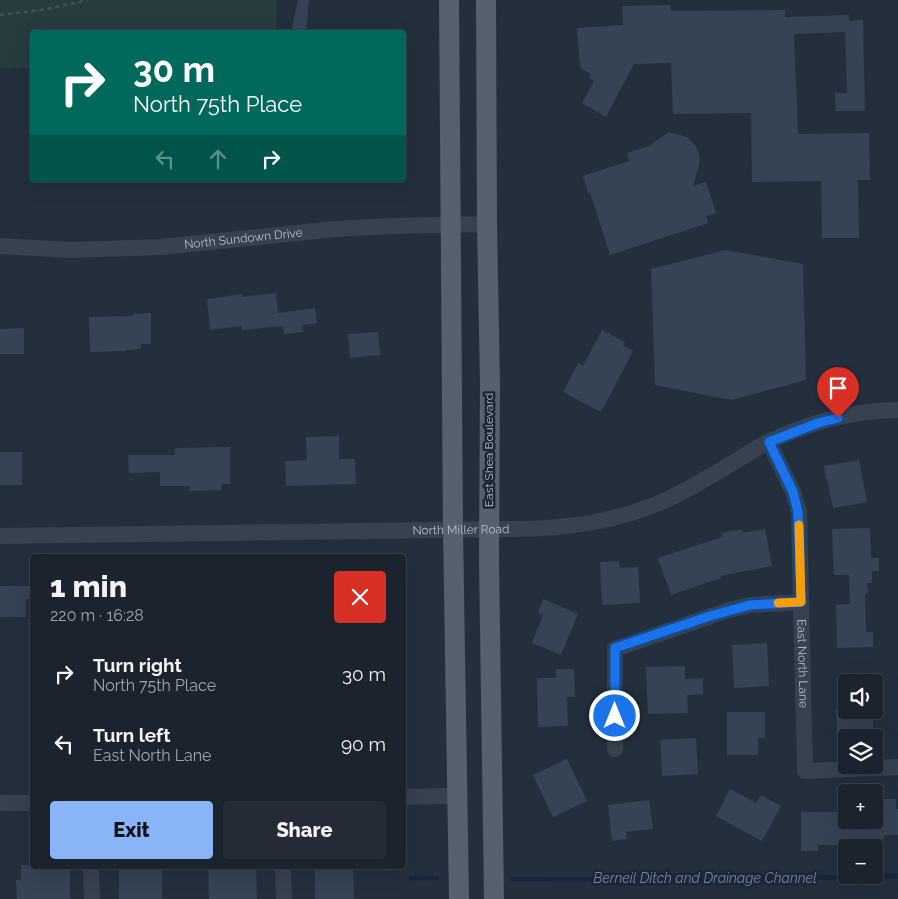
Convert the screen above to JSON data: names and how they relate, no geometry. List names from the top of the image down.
{
  "streets": {
    "main road": ["East Shea Boulevard"],
    "street": ["North Sundown Drive", "North Miller Road", "East North Lane"]
  },
  "crossings": [
    ["North Sundown Drive", "East Shea Boulevard"],
    ["East Shea Boulevard", "North Miller Road"],
    ["North Miller Road", "East North Lane"]
  ],
  "water": ["Berneil Ditch and Drainage Channel"],
  "page": {
    "turn": ["30 m", "North 75th Place"],
    "heading": ["1 min", "220 m · 16:28"],
    "list": [
      {
        "name": "Turn right",
        "note": "North 75th Place",
        "value": "30 m"
      },
      {
        "name": "Turn left",
        "note": "East North Lane",
        "value": "90 m"
      }
    ],
    "map_buttons": ["+", "−"],
    "buttons": ["Exit", "Share"]
  }
}
